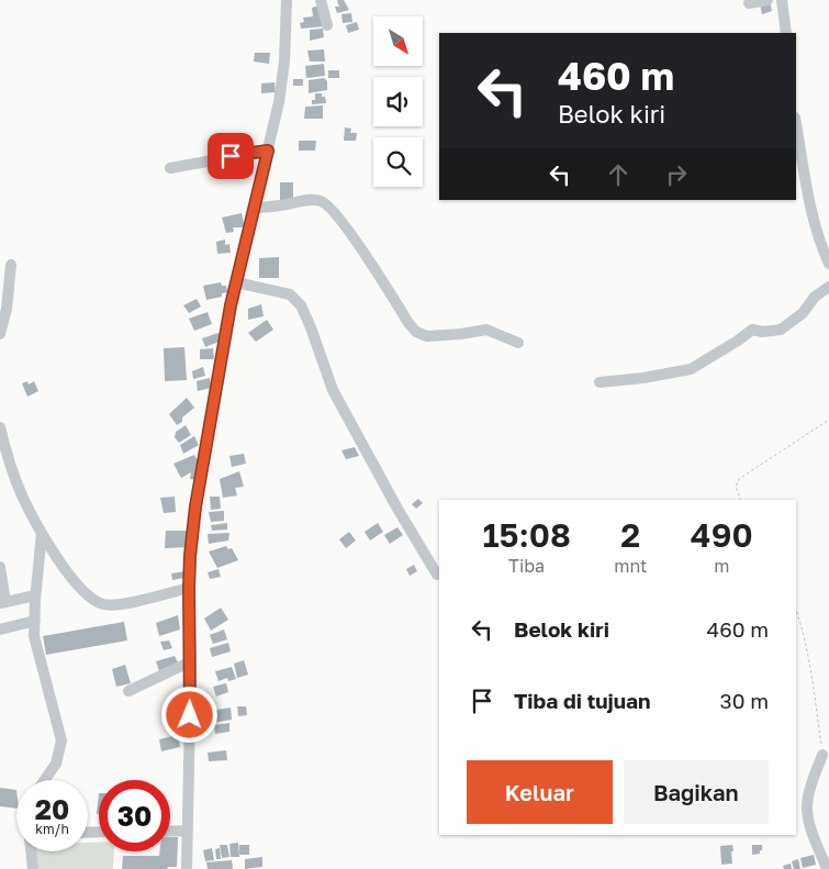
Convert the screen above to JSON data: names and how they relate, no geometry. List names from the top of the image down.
{
  "north": "bottom right",
  "page": {
    "turn": ["460 m", "Belok kiri"],
    "eta": [
      "15:08",
      "Tiba",
      "2",
      "mnt",
      "490",
      "m"
    ],
    "list": [
      {
        "name": "Belok kiri",
        "value": "460 m"
      },
      {
        "name": "Tiba di tujuan",
        "value": "30 m"
      }
    ],
    "buttons": ["Keluar", "Bagikan"],
    "speed": "20 km/h",
    "limit": "30"
  }
}
